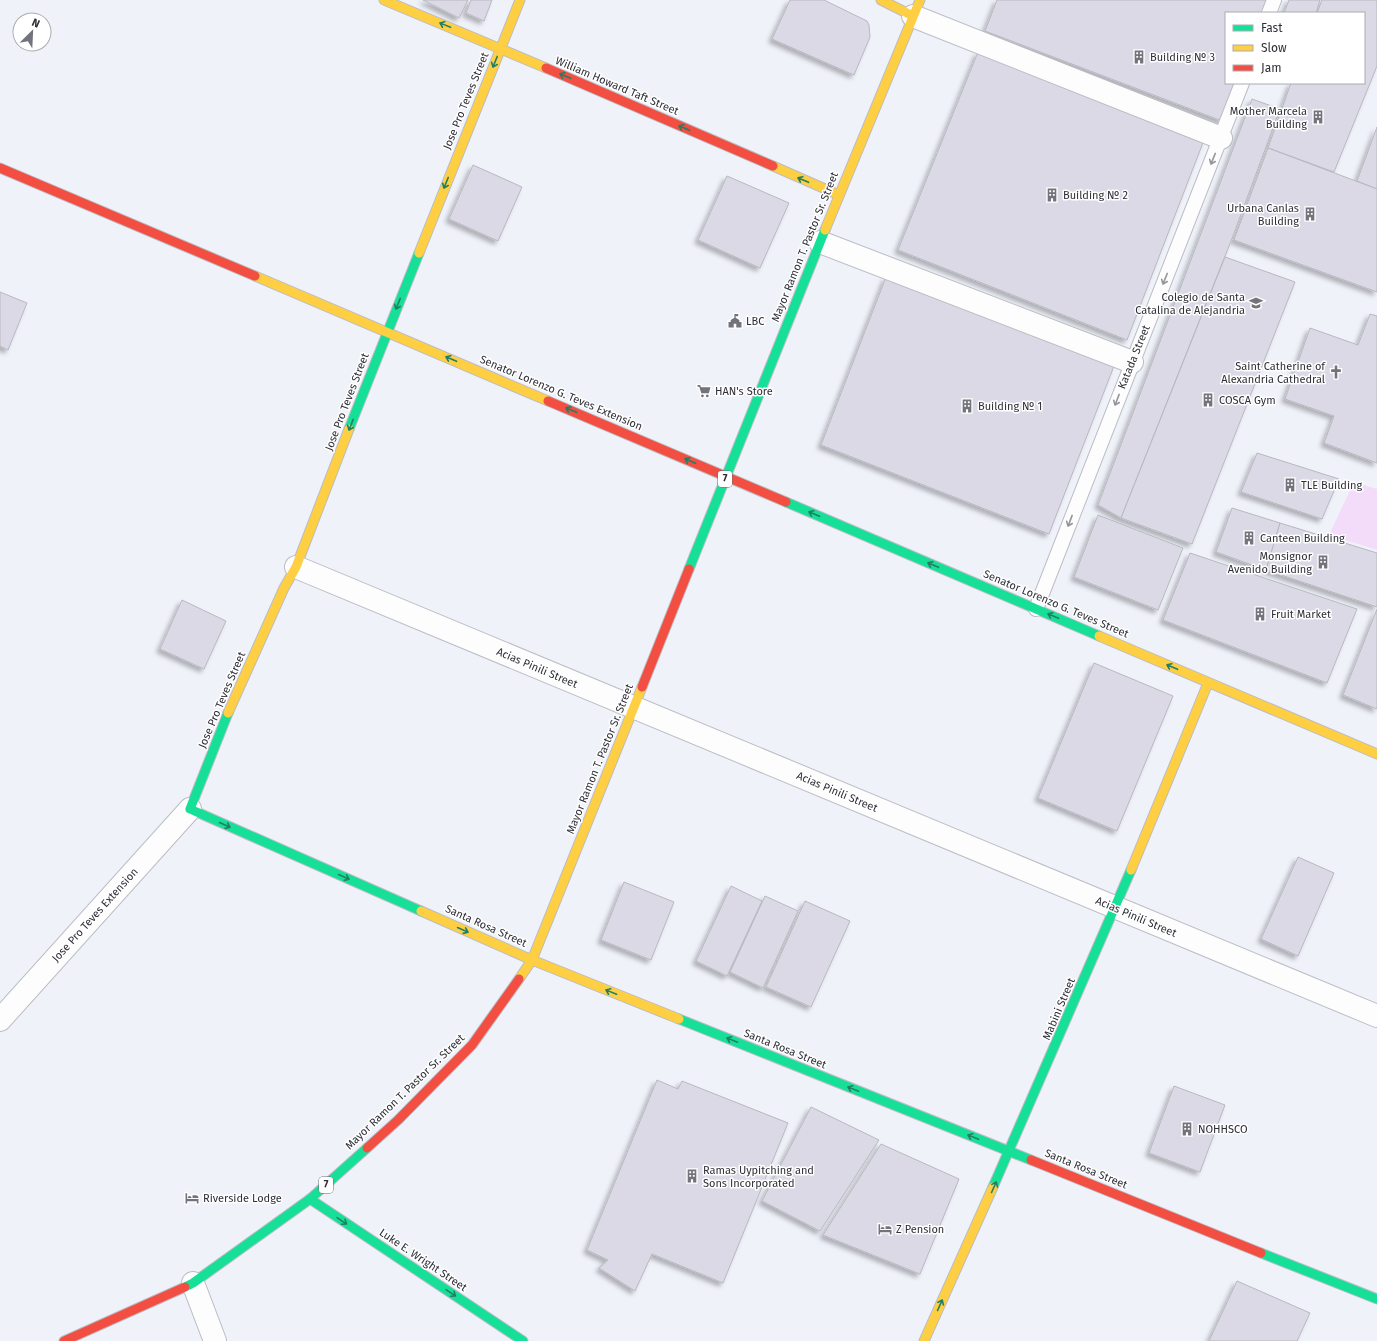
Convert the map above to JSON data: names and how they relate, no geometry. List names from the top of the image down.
{
  "streets": {
    "street": [
      "William Howard Taft Street",
      "Jose Pro Teves Street",
      "Mayor Ramon T. Pastor Sr. Street",
      "Senator Lorenzo G. Teves Extension",
      "7",
      "Senator Lorenzo G. Teves Street",
      "Acias Pinili Street",
      "Jose Pro Teves Extension",
      "Santa Rosa Street",
      "Mabini Street",
      "Luke E. Wright Street"
    ],
    "lane": ["Katada Street"]
  },
  "crossings": [
    ["William Howard Taft Street", "Jose Pro Teves Street"],
    ["William Howard Taft Street", "Mayor Ramon T. Pastor Sr. Street"],
    ["Jose Pro Teves Street", "Senator Lorenzo G. Teves Extension"],
    ["Jose Pro Teves Street", "Acias Pinili Street"],
    ["Jose Pro Teves Street", "Jose Pro Teves Extension"],
    ["Jose Pro Teves Street", "Santa Rosa Street"],
    ["Mayor Ramon T. Pastor Sr. Street", "Senator Lorenzo G. Teves Extension"],
    ["Mayor Ramon T. Pastor Sr. Street", "Senator Lorenzo G. Teves Street"],
    ["Mayor Ramon T. Pastor Sr. Street", "Acias Pinili Street"],
    ["Mayor Ramon T. Pastor Sr. Street", "Santa Rosa Street"],
    ["Mayor Ramon T. Pastor Sr. Street", "Luke E. Wright Street"],
    ["Katada Street", "Senator Lorenzo G. Teves Street"],
    ["Senator Lorenzo G. Teves Extension", "Senator Lorenzo G. Teves Street"],
    ["Senator Lorenzo G. Teves Street", "Mabini Street"],
    ["Acias Pinili Street", "Mabini Street"],
    ["Jose Pro Teves Extension", "Santa Rosa Street"],
    ["Santa Rosa Street", "Mabini Street"]
  ],
  "one_way": [
    "William Howard Taft Street",
    "Jose Pro Teves Street",
    "Katada Street",
    "Senator Lorenzo G. Teves Extension",
    "Senator Lorenzo G. Teves Street",
    "Luke E. Wright Street"
  ],
  "places": {
    "building": [
      "Building № 3",
      "Mother Marcela Building",
      "Building № 2",
      "Urbana Canlas Building",
      "COSCA Gym",
      "Building № 1",
      "TLE Building",
      "Canteen Building",
      "Monsignor Avenido Building",
      "Fruit Market",
      "NOHHSCO",
      "Ramas Uypitching and Sons Incorporated"
    ],
    "school or university": ["Colegio de Santa Catalina de Alejandria"],
    "public building": ["LBC"],
    "church": ["Saint Catherine of Alexandria Cathedral"],
    "supermarket": ["HAN's Store"],
    "hotel": ["Riverside Lodge", "Z Pension"]
  },
  "legend": ["Fast", "Slow", "Jam"],
  "north": "top right"
}
